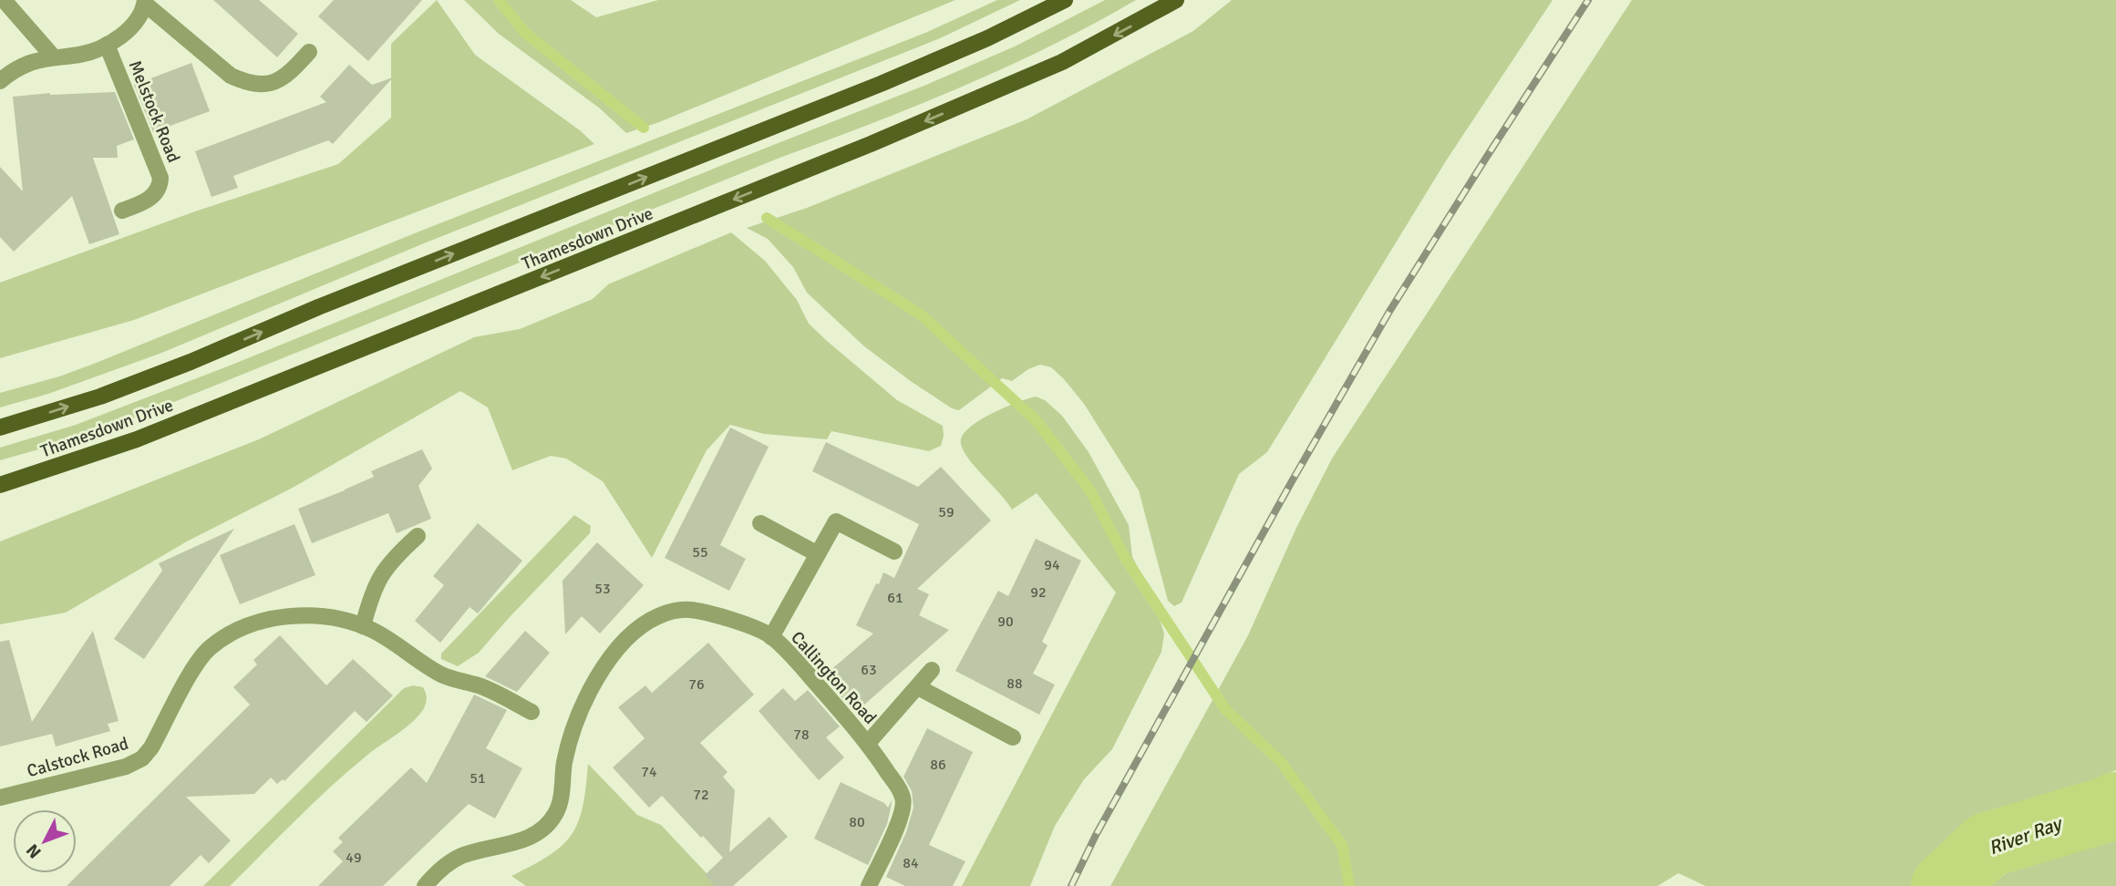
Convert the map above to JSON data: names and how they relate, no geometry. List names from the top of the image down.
{
  "streets": {
    "main road": ["Thamesdown Drive"],
    "street": ["Melstock Road", "Callington Road", "Calstock Road"]
  },
  "water": ["River Ray"],
  "house_numbers": [
    "59",
    "55",
    "94",
    "53",
    "92",
    "61",
    "90",
    "63",
    "88",
    "76",
    "78",
    "86",
    "74",
    "51",
    "72",
    "80",
    "49",
    "84"
  ],
  "north": "bottom left"
}
